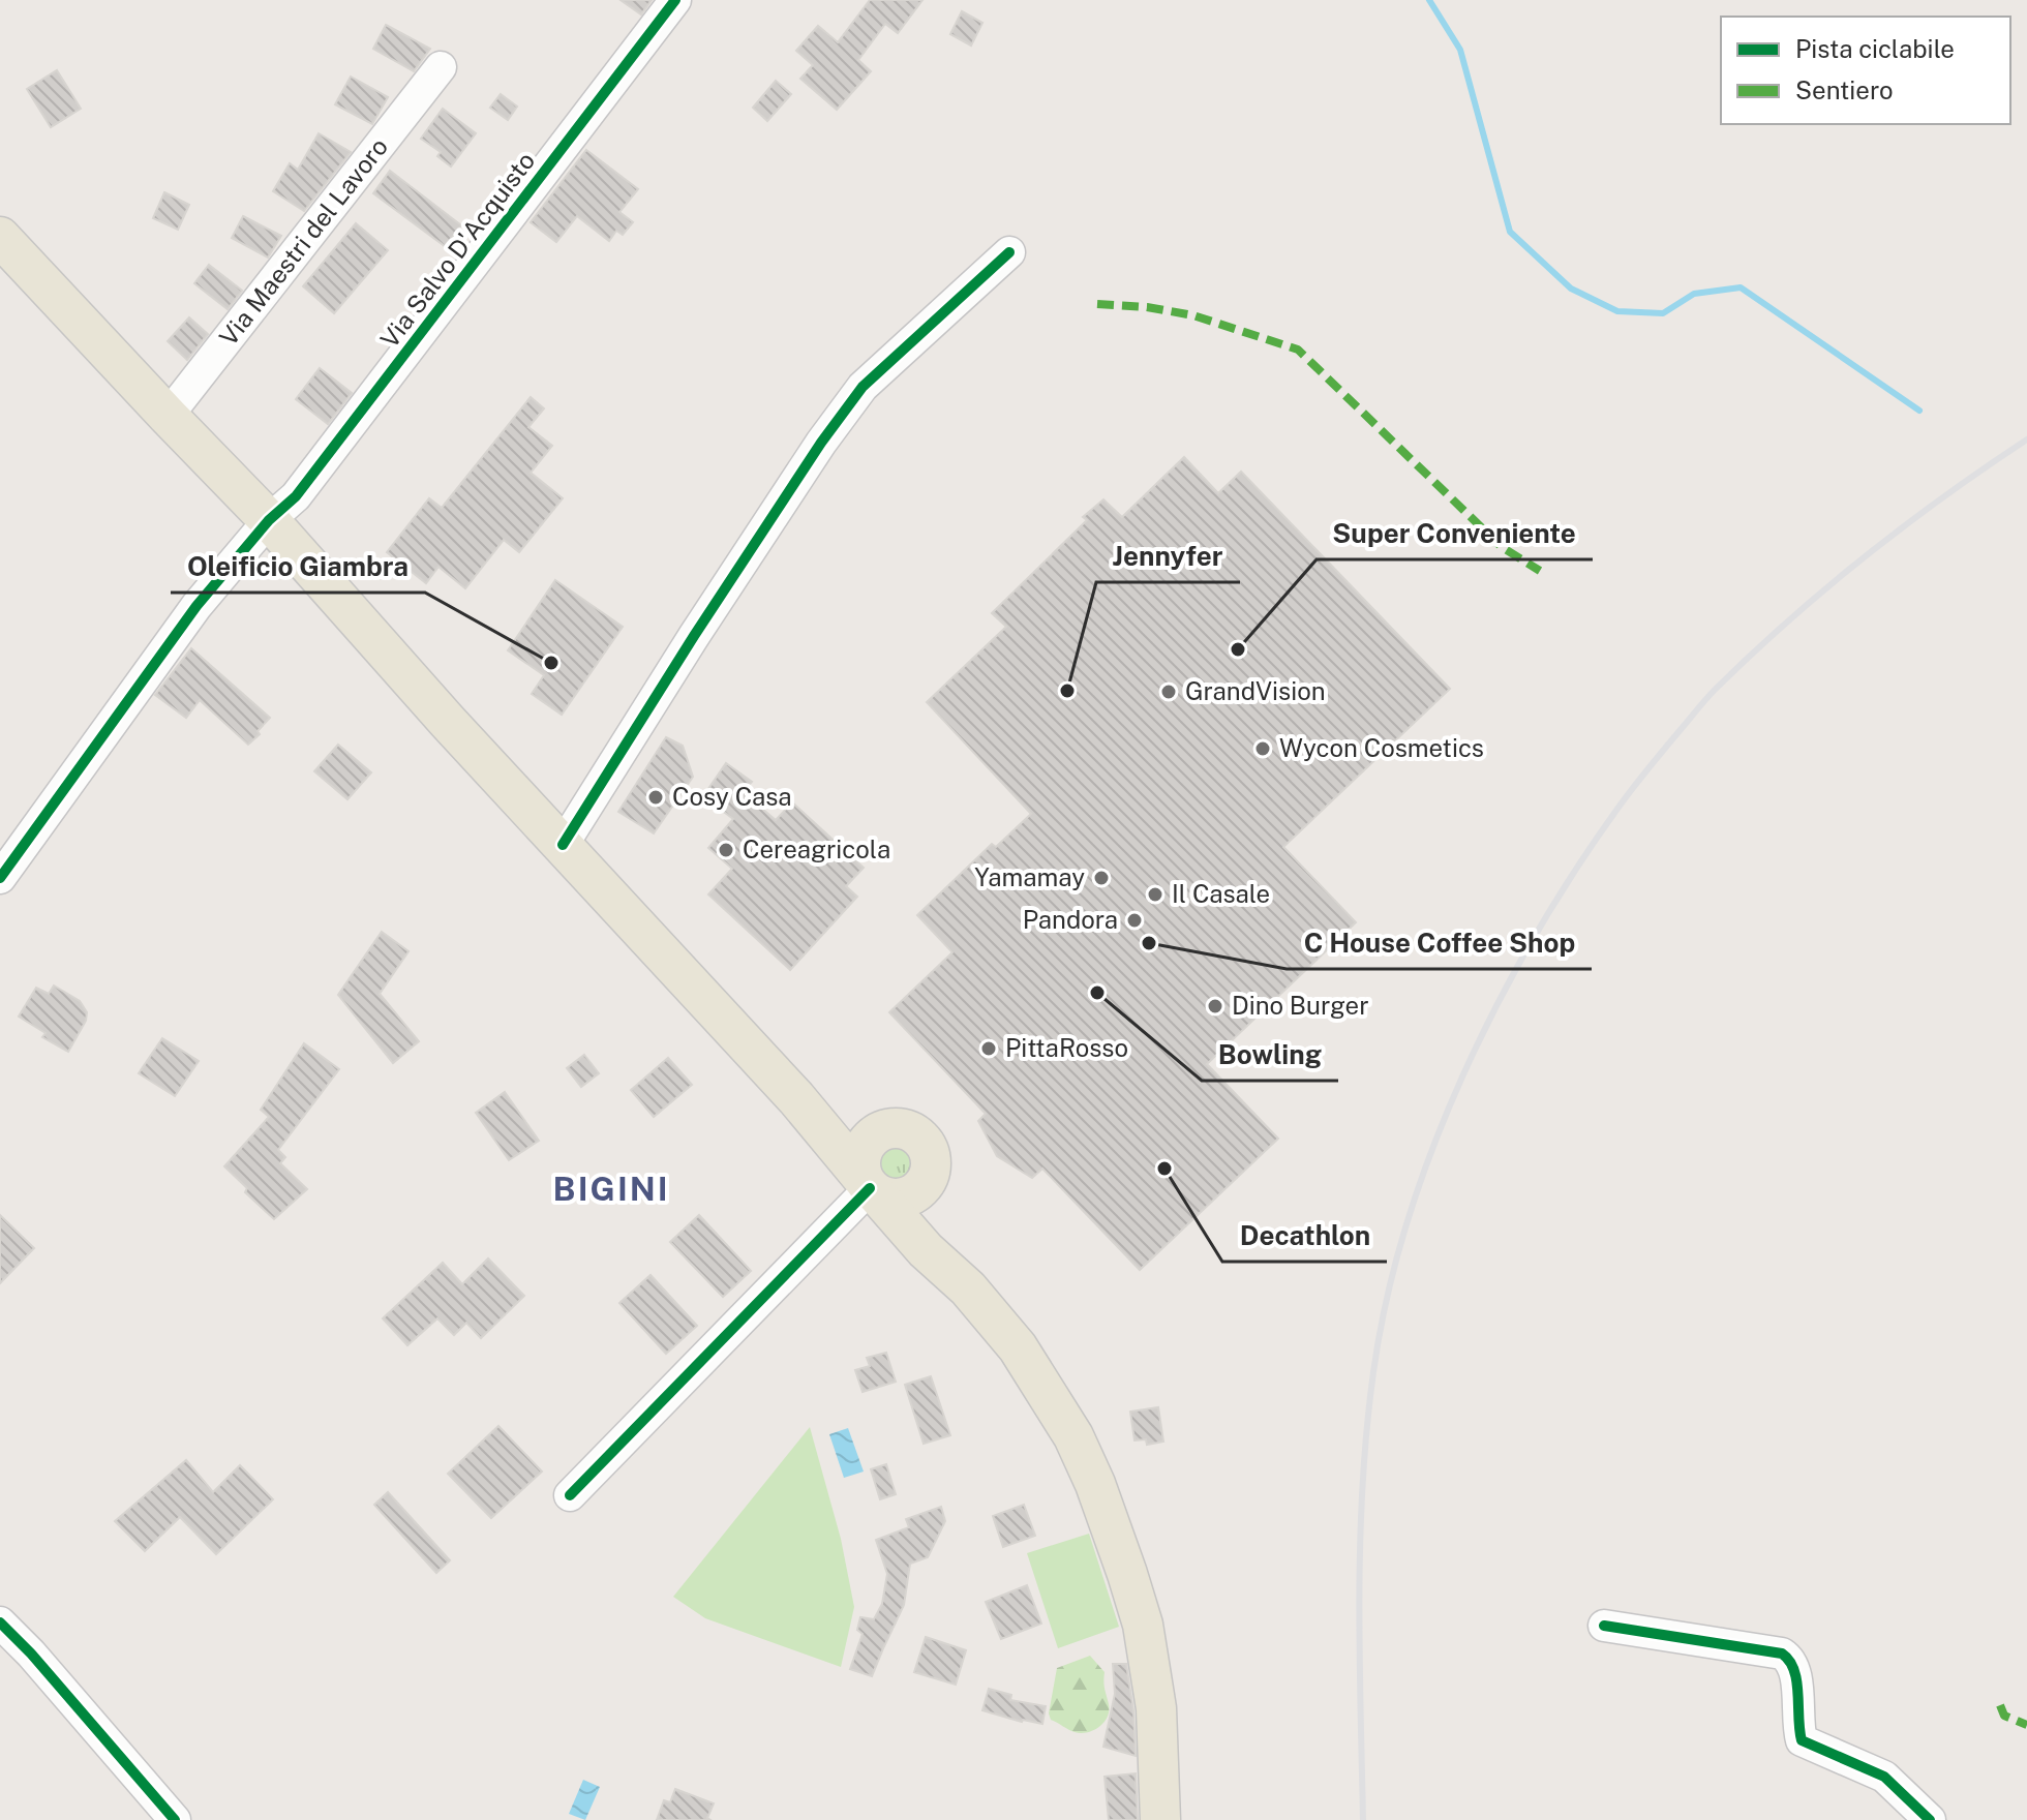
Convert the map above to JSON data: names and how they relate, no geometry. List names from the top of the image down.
{
  "streets": {
    "street": ["Via Maestri del Lavoro", "Via Salvo D'Acquisto"]
  },
  "districts": ["BIGINI"],
  "places": [
    "Super Conveniente",
    "Oleificio Giambra",
    "Jennyfer",
    "GrandVision",
    "Wycon Cosmetics",
    "Cosy Casa",
    "Cereagricola",
    "Yamamay",
    "Il Casale",
    "Pandora",
    "C House Coffee Shop",
    "Bowling",
    "Dino Burger",
    "PittaRosso",
    "Decathlon"
  ],
  "legend": ["Pista ciclabile", "Sentiero"]
}
